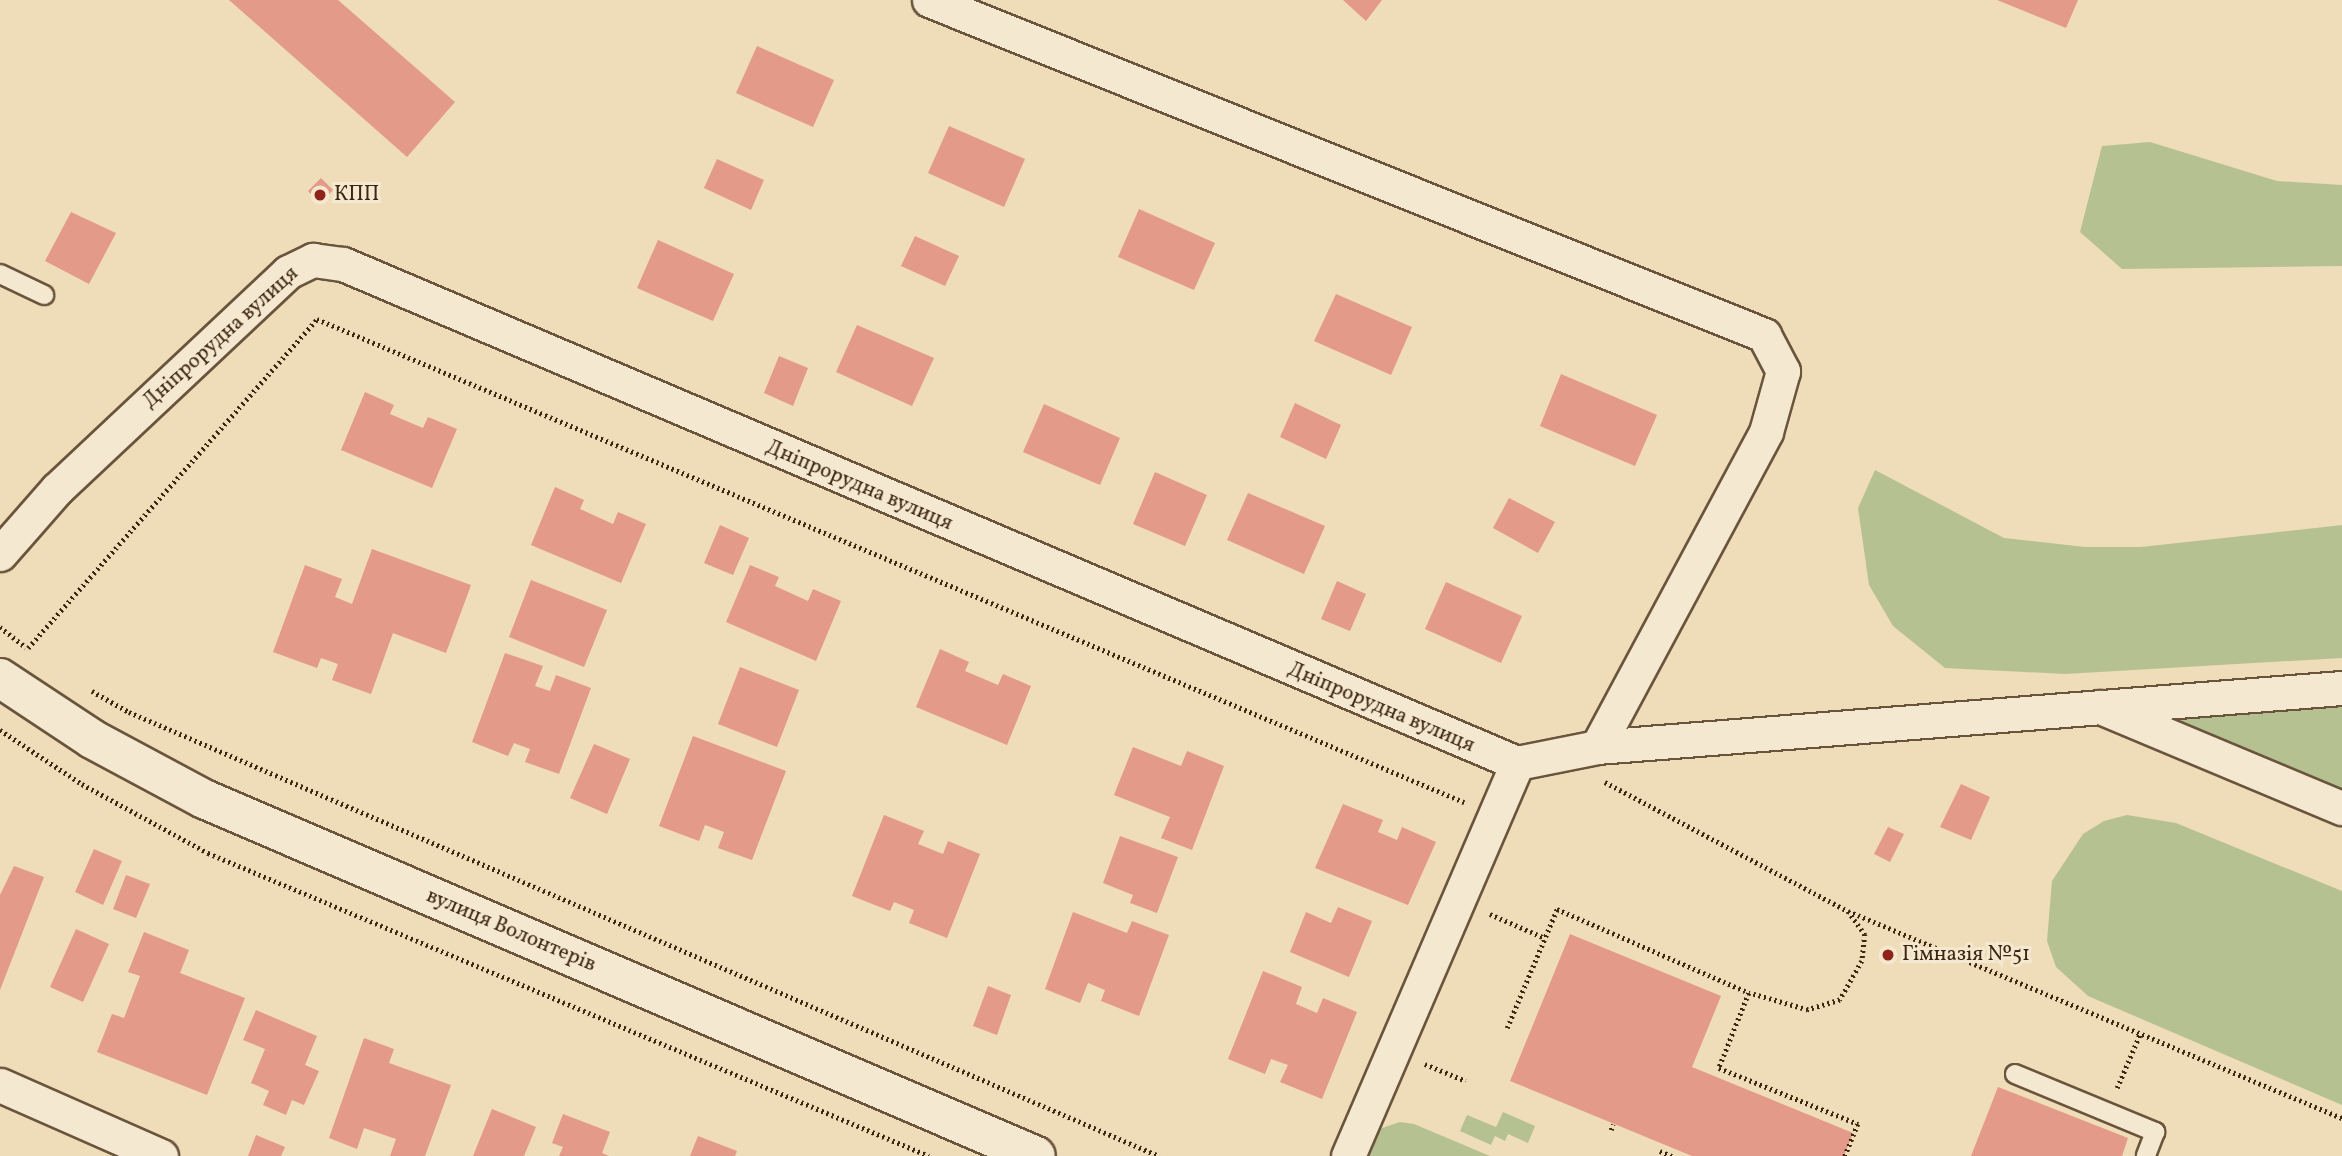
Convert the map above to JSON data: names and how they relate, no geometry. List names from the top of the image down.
{
  "streets": {
    "street": ["Дніпрорудна вулиця", "вулиця Волонтерів"]
  },
  "places": ["КПП", "Гімназія №51"]
}
